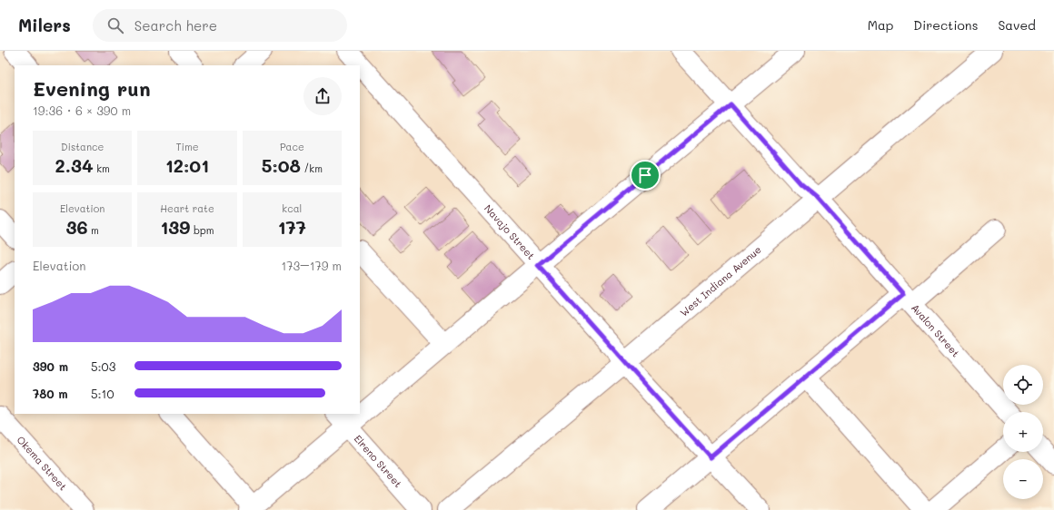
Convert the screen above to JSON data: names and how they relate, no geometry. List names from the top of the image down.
{
  "streets": {
    "street": [
      "Navajo Street",
      "West Indiana Avenue",
      "Avalon Street",
      "Elreno Street",
      "Okema Street"
    ]
  },
  "crossings": [
    ["Navajo Street", "West Indiana Avenue"],
    ["West Indiana Avenue", "Avalon Street"]
  ],
  "page": {
    "header": "Milers",
    "search": "Search here",
    "nav": ["Map", "Directions", "Saved"],
    "heading": ["Evening run", "19:36 · 6 × 390 m"],
    "stats": [
      ["Distance", "2.34 km"],
      ["Time", "12:01"],
      ["Pace", "5:08 /km"],
      ["Elevation", "36 m"],
      ["Heart rate", "139 bpm"],
      ["kcal", "177"]
    ],
    "chart": ["Elevation", "173–179 m"],
    "list": [
      {
        "name": "390 m",
        "note": "5:03"
      },
      {
        "name": "780 m",
        "note": "5:10"
      }
    ],
    "map_buttons": ["+", "−"]
  }
}
